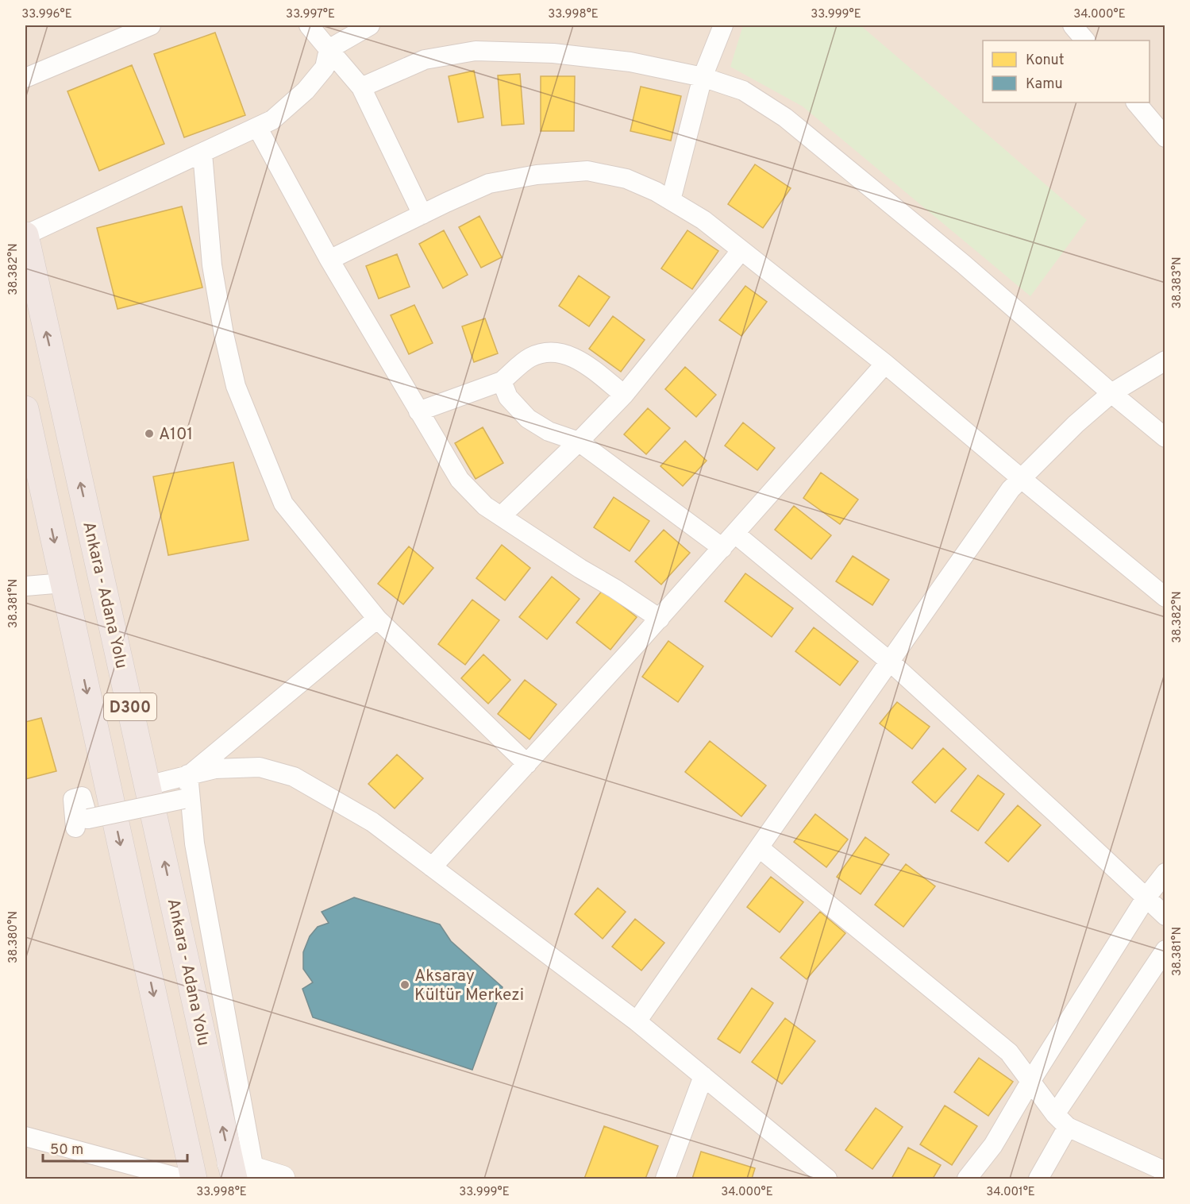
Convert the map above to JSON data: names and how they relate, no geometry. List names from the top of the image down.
{
  "streets": {
    "highway": ["Ankara - Adana Yolu", "D300"]
  },
  "places": ["A101", "Aksaray Kültür Merkezi"],
  "legend": ["Konut", "Kamu"],
  "scale_bar": "50 m",
  "coordinates": [
    "33.996°E",
    "33.997°E",
    "33.998°E",
    "33.999°E",
    "34.000°E",
    "38.382°N",
    "38.383°N",
    "38.381°N",
    "38.380°N",
    "34.001°E"
  ]
}
